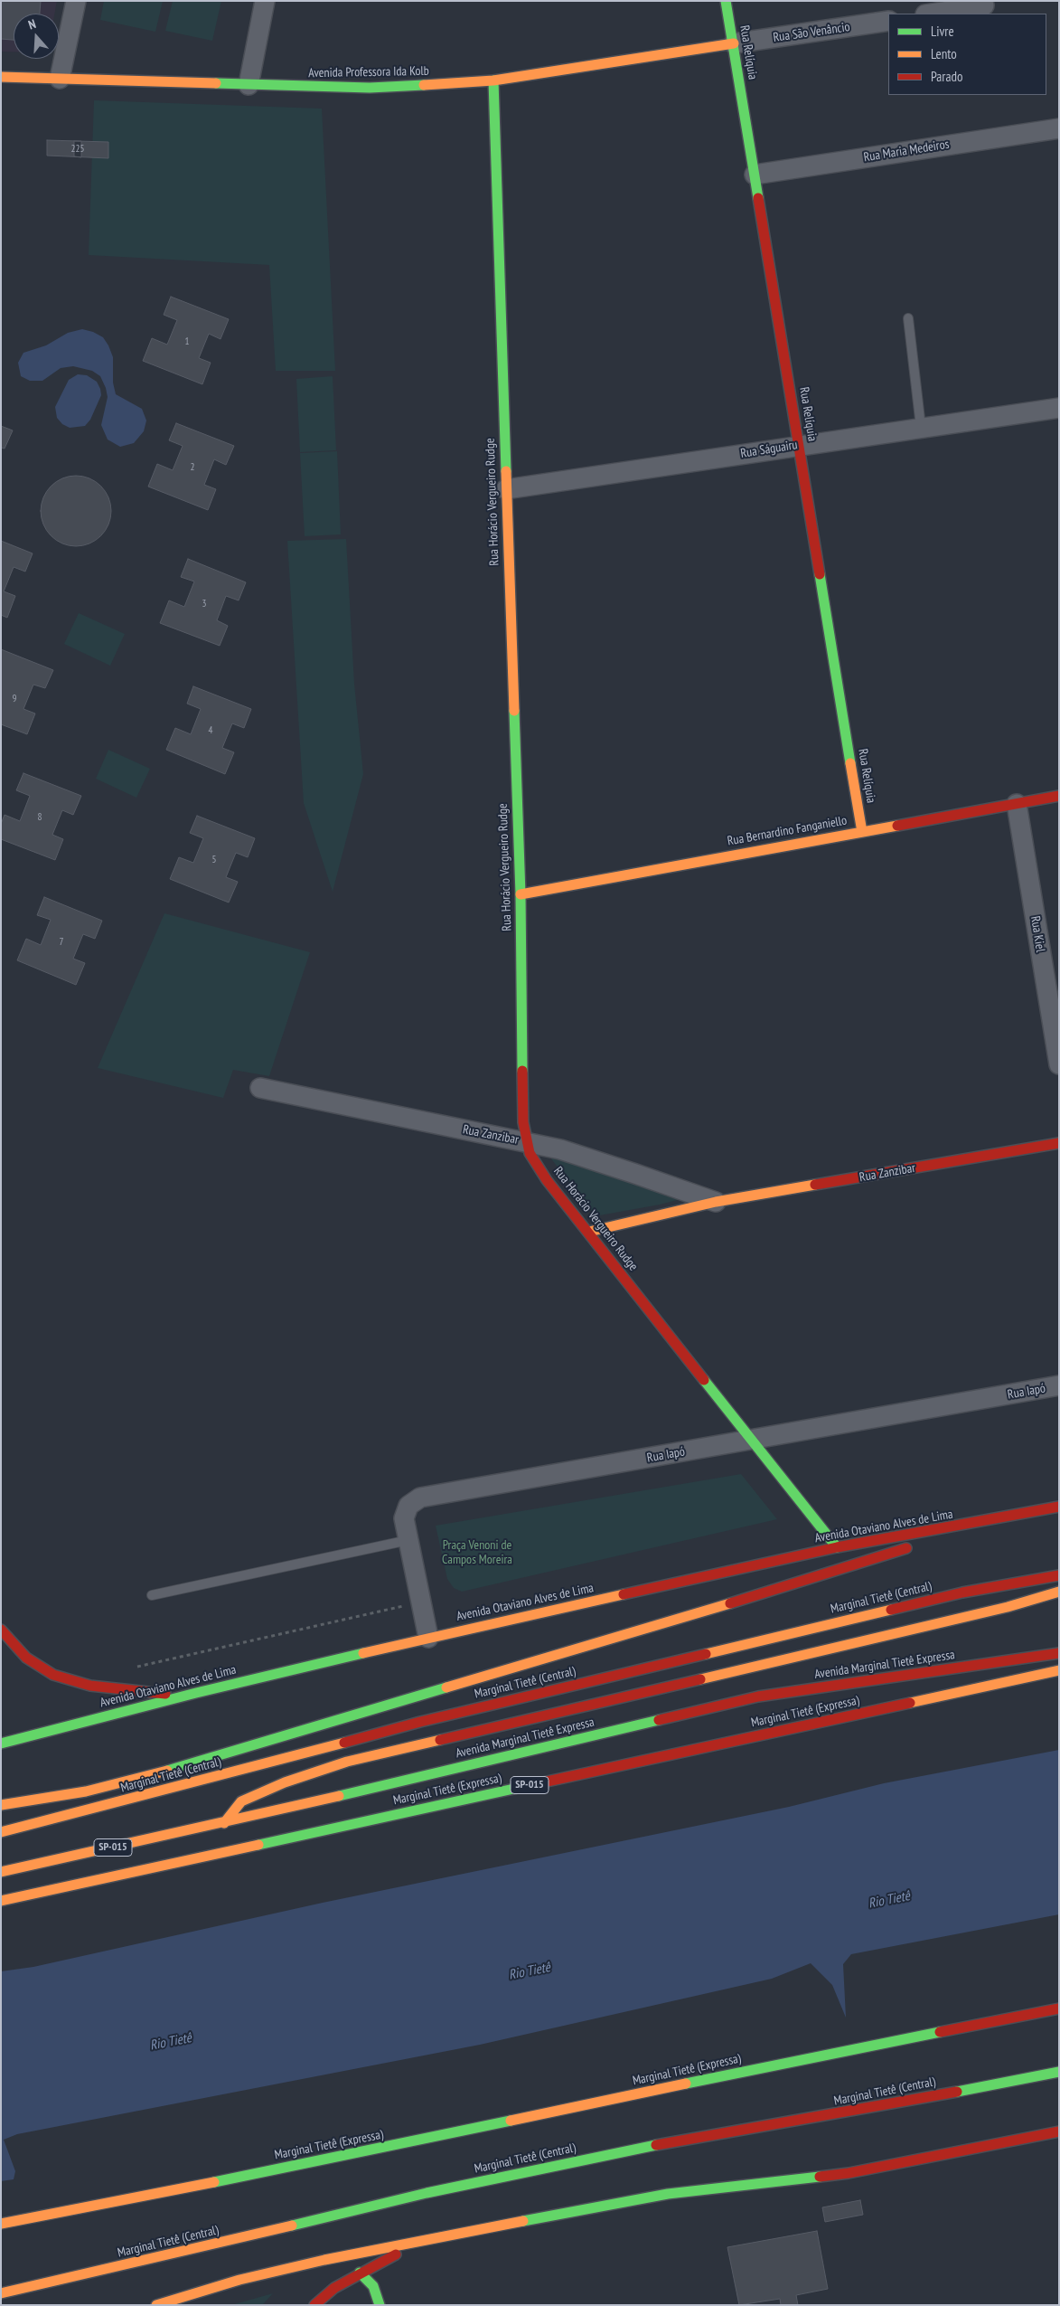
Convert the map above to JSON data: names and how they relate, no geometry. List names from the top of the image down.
{
  "streets": {
    "main road": [
      "Rua Relíquia",
      "Avenida Professora Ida Kolb",
      "Rua Horácio Vergueiro Rudge",
      "Rua Bernardino Fanganiello",
      "Rua Zanzibar",
      "Avenida Otaviano Alves de Lima",
      "Marginal Tietê (Central)",
      "Avenida Marginal Tietê Expressa",
      "Marginal Tietê (Expressa)",
      "SP-015"
    ],
    "street": [
      "Rua São Venâncio",
      "Rua Maria Medeiros",
      "Rua Ságuairu",
      "Rua Kiel",
      "Rua Iapó"
    ]
  },
  "crossings": [
    ["Rua São Venâncio", "Rua Relíquia"],
    ["Rua São Venâncio", "Avenida Professora Ida Kolb"],
    ["Rua Relíquia", "Avenida Professora Ida Kolb"],
    ["Rua Relíquia", "Rua Maria Medeiros"],
    ["Rua Relíquia", "Rua Ságuairu"],
    ["Rua Relíquia", "Rua Bernardino Fanganiello"],
    ["Avenida Professora Ida Kolb", "Rua Horácio Vergueiro Rudge"],
    ["Rua Ságuairu", "Rua Horácio Vergueiro Rudge"],
    ["Rua Horácio Vergueiro Rudge", "Rua Bernardino Fanganiello"],
    ["Rua Horácio Vergueiro Rudge", "Rua Zanzibar"],
    ["Rua Horácio Vergueiro Rudge", "Rua Iapó"],
    ["Rua Horácio Vergueiro Rudge", "Avenida Otaviano Alves de Lima"],
    ["Rua Bernardino Fanganiello", "Rua Kiel"],
    ["Rua Iapó", "Avenida Otaviano Alves de Lima"]
  ],
  "water": ["Rio Tietê"],
  "parks": ["Praça Venoni de Campos Moreira"],
  "house_numbers": [
    "225",
    "1",
    "2",
    "3",
    "9",
    "4",
    "8",
    "5",
    "7"
  ],
  "legend": ["Livre", "Lento", "Parado"],
  "north": "top"
}
